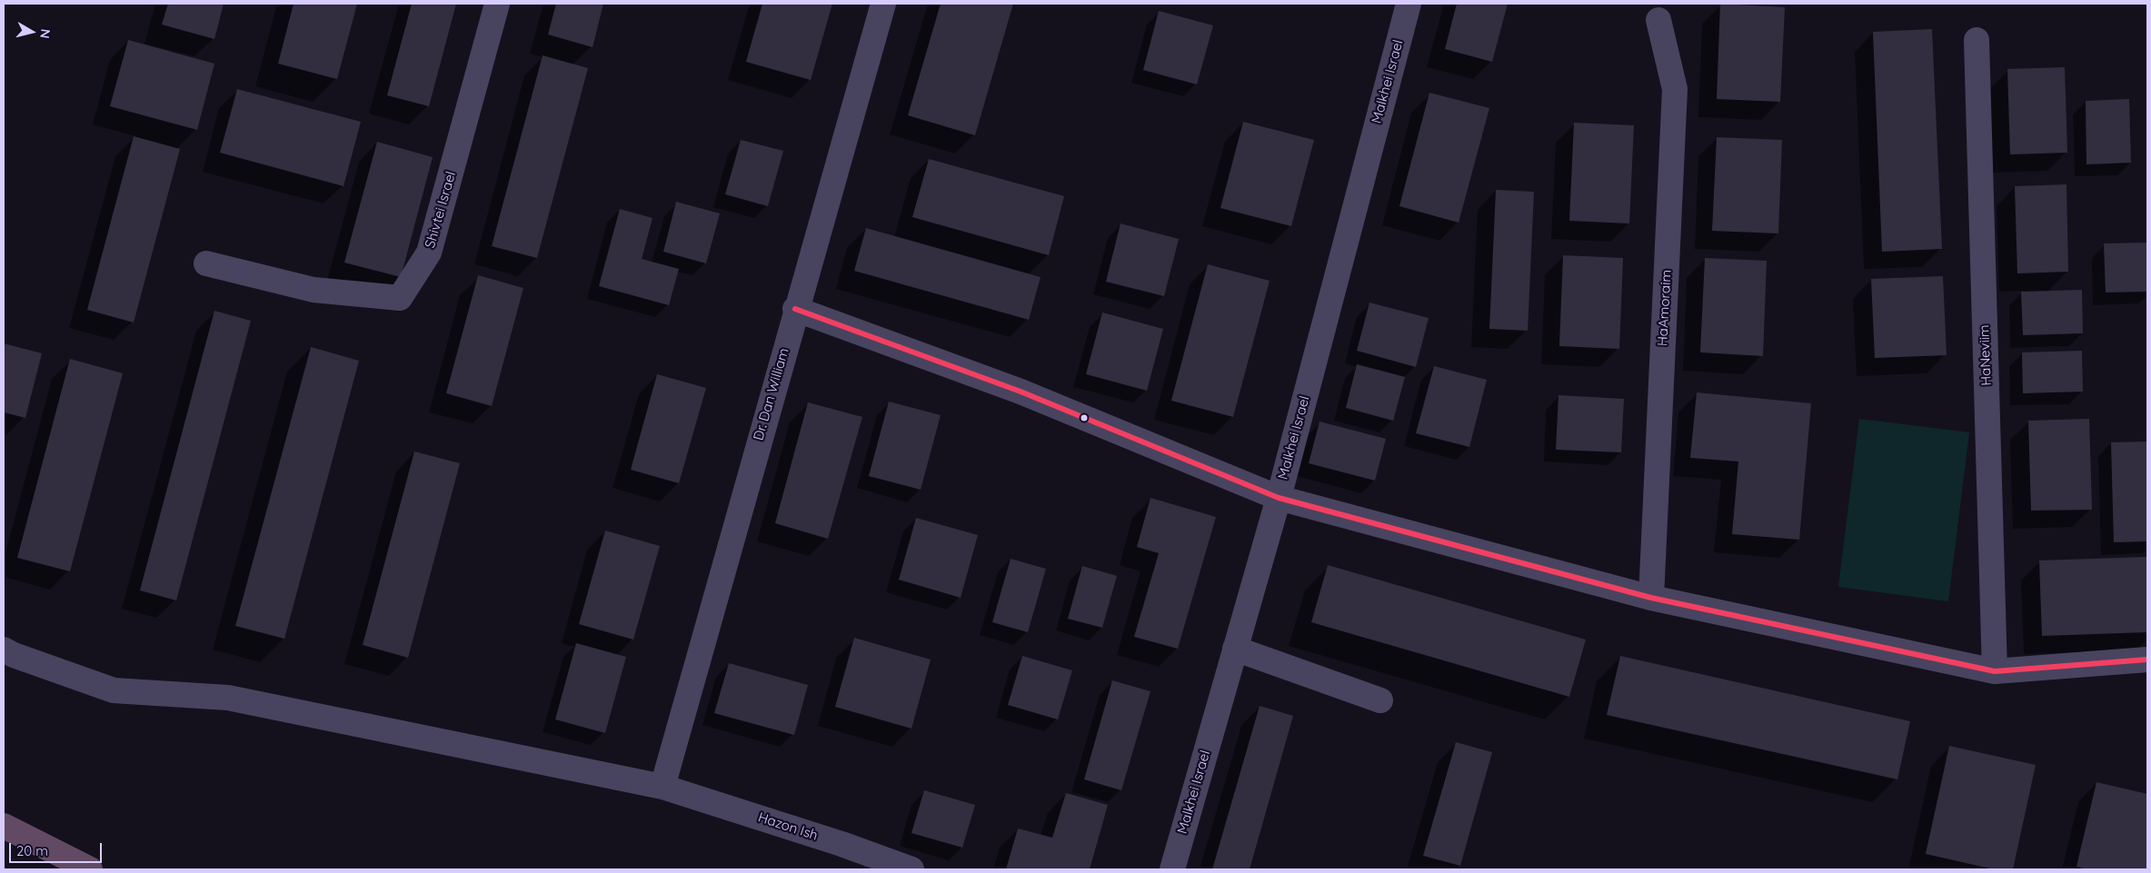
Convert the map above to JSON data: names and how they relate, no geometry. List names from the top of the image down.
{
  "streets": {
    "street": [
      "Malkhei Israel",
      "Shivtei Israel",
      "HaAmoraim",
      "HaNeviim",
      "Dr. Dan William",
      "Hazon Ish"
    ]
  },
  "crossings": [
    ["Dr. Dan William", "Hazon Ish"]
  ],
  "scale_bar": "20 m",
  "north": "right"
}
